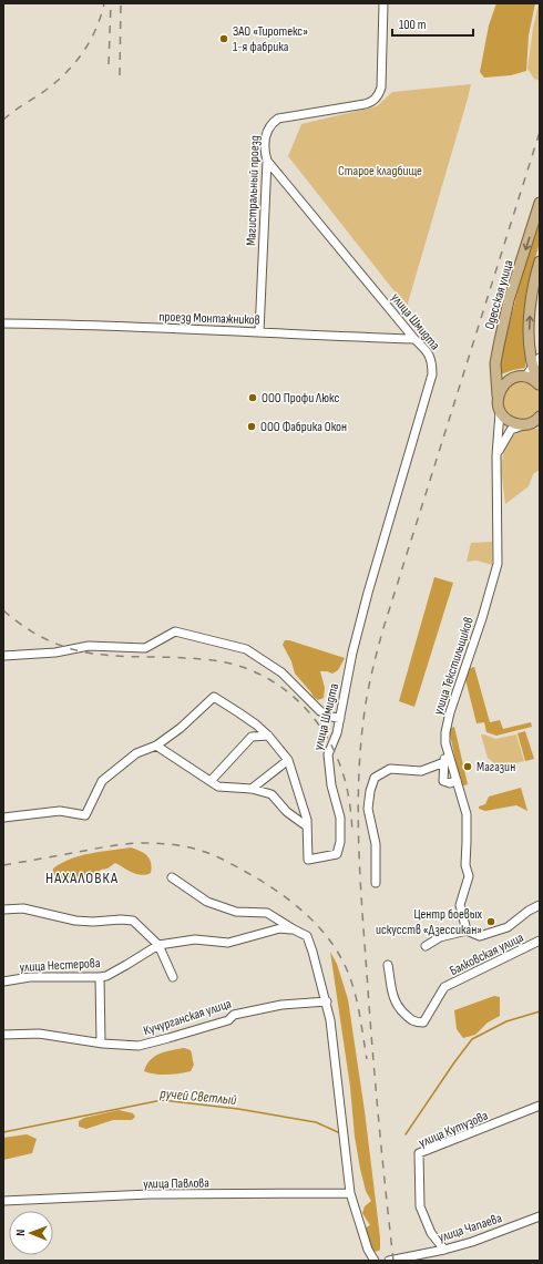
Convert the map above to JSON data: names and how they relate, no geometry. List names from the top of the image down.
{
  "streets": {
    "main road": ["Одесская улица"],
    "street": [
      "Магистральный проезд",
      "проезд Монтажников",
      "улица Шмидта",
      "улица Текстильщиков",
      "Балковская улица",
      "улица Нестерова",
      "Кучурганская улица",
      "улица Кутузова",
      "улица Павлова",
      "улица Чапаева"
    ]
  },
  "crossings": [
    ["Магистральный проезд", "проезд Монтажников"],
    ["Магистральный проезд", "улица Шмидта"],
    ["Одесская улица", "улица Текстильщиков"],
    ["проезд Монтажников", "улица Шмидта"],
    ["улица Кутузова", "улица Чапаева"]
  ],
  "districts": ["НАХАЛОВКА"],
  "water": ["ручей Светлый"],
  "parks": ["Старое кладбище"],
  "places": [
    "ЗАО «Тиротекс» 1-я фабрика",
    "ООО Профи Люкс",
    "ООО Фабрика Окон",
    "Магазин",
    "Центр боевых искусств «Дзессикан»"
  ],
  "scale_bar": "100 m",
  "north": "left"
}
